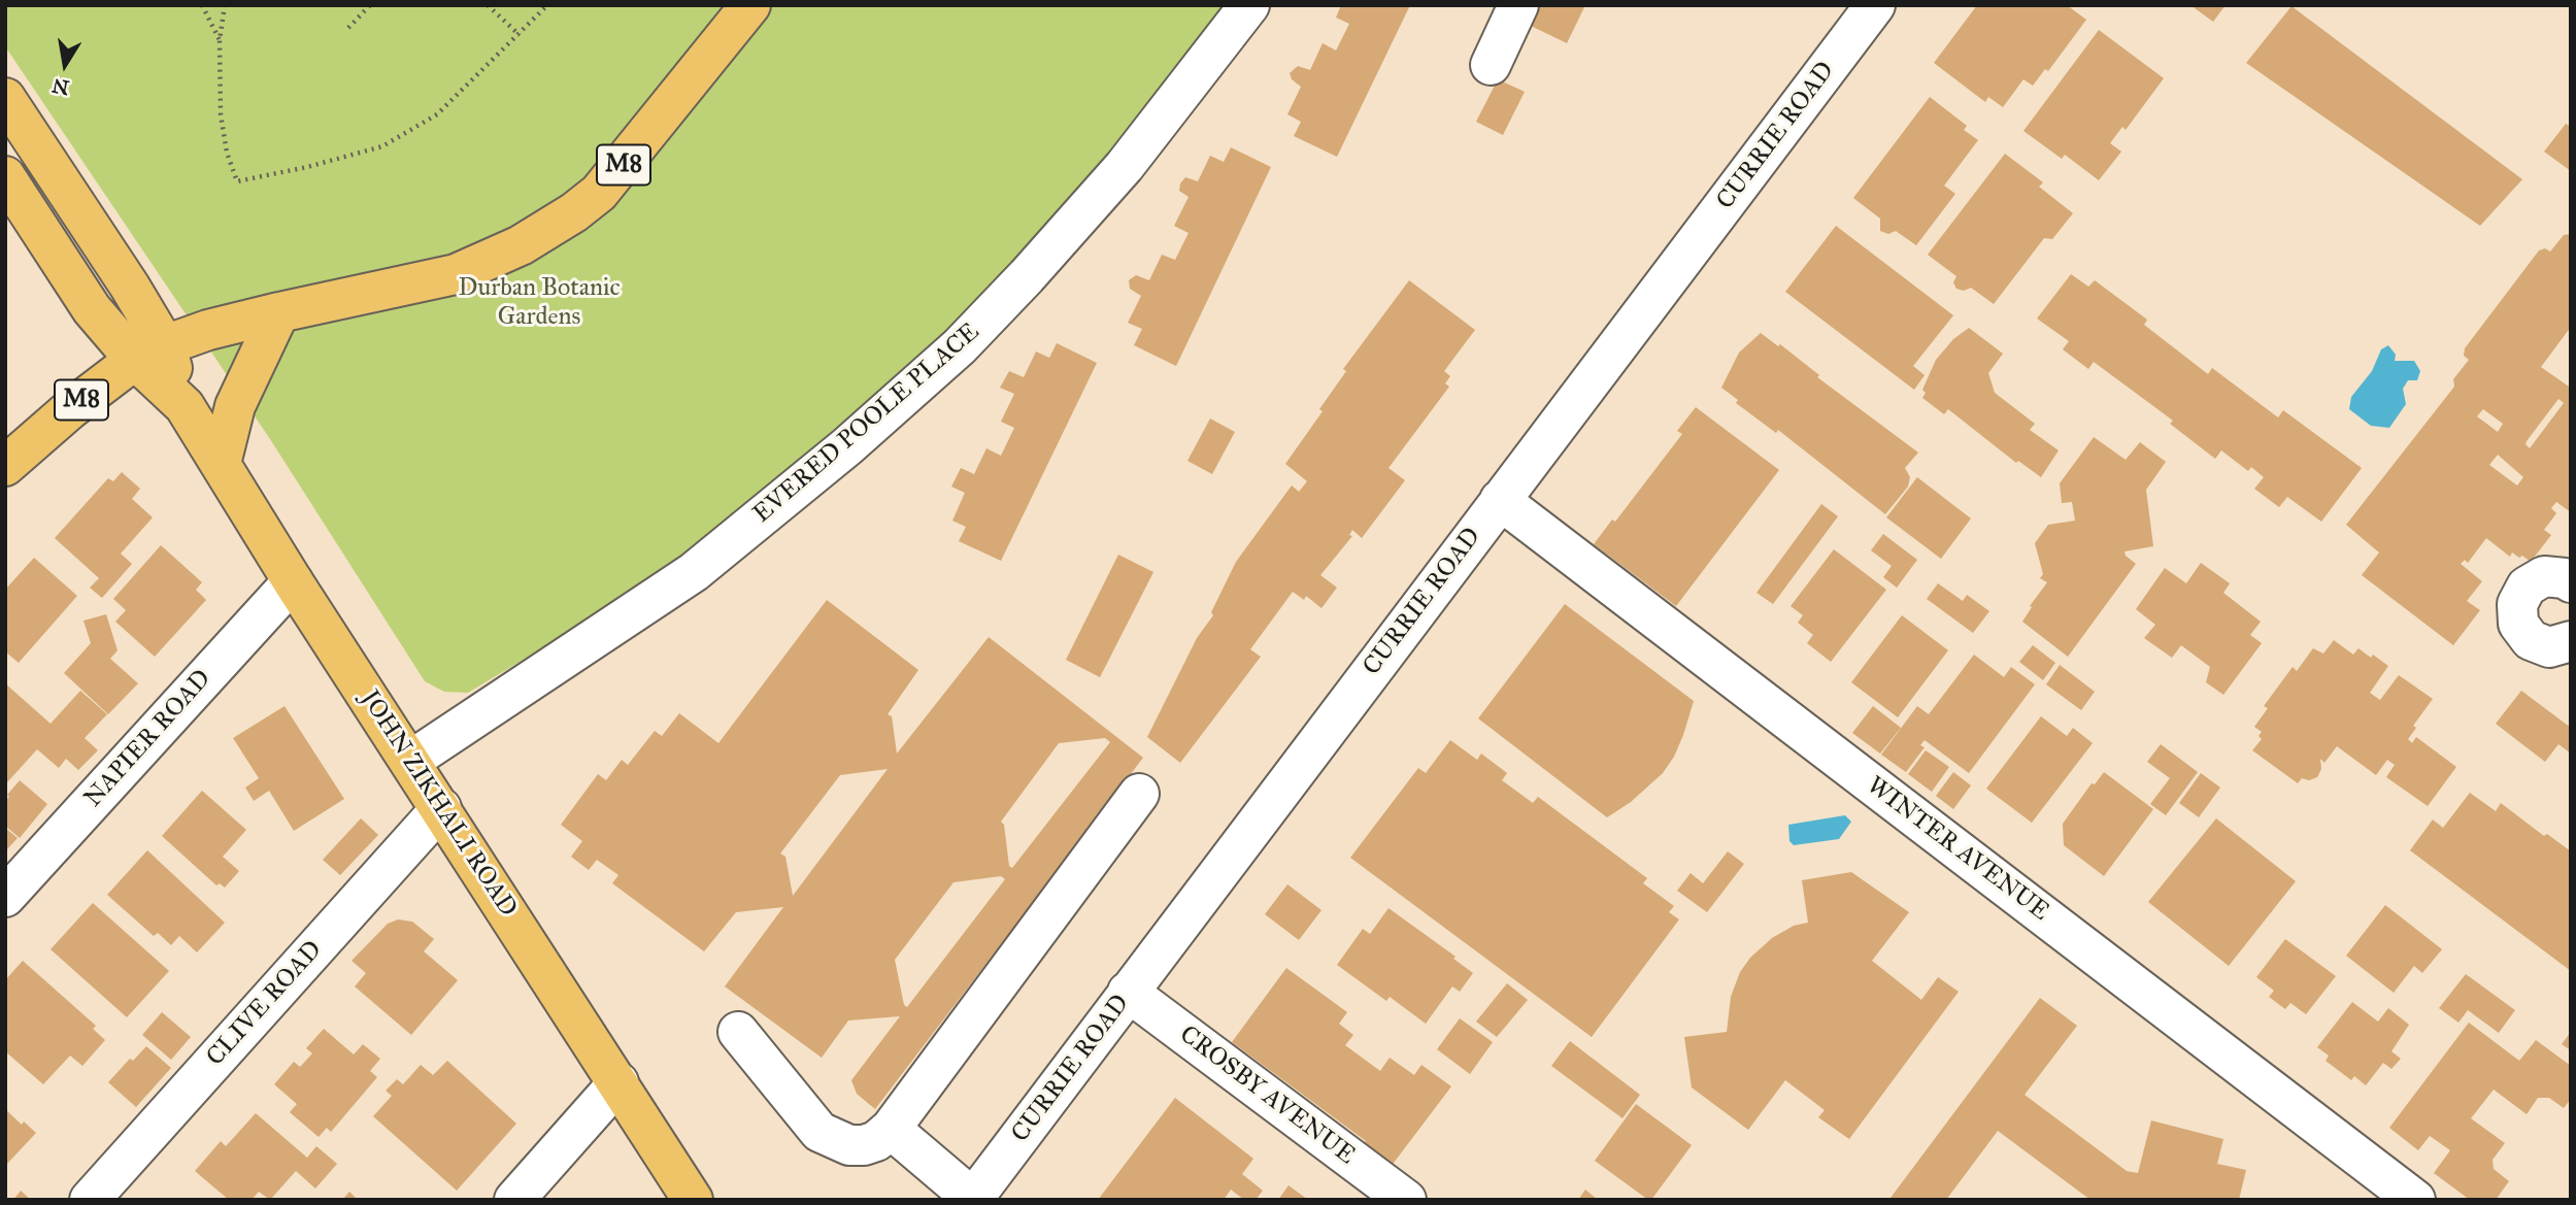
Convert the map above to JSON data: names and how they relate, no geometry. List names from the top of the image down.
{
  "streets": {
    "main road": ["M8", "JOHN ZIKHALI ROAD"],
    "street": [
      "CURRIE ROAD",
      "EVERED POOLE PLACE",
      "NAPIER ROAD",
      "WINTER AVENUE",
      "CLIVE ROAD",
      "CROSBY AVENUE"
    ]
  },
  "crossings": [
    ["CURRIE ROAD", "WINTER AVENUE"],
    ["CURRIE ROAD", "CROSBY AVENUE"],
    ["M8", "JOHN ZIKHALI ROAD"],
    ["EVERED POOLE PLACE", "JOHN ZIKHALI ROAD"],
    ["NAPIER ROAD", "JOHN ZIKHALI ROAD"],
    ["JOHN ZIKHALI ROAD", "CLIVE ROAD"]
  ],
  "parks": ["Durban Botanic Gardens"],
  "north": "bottom"
}
